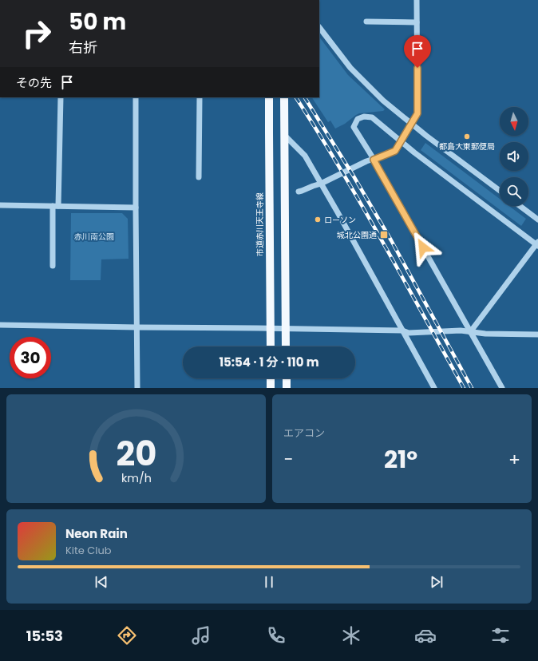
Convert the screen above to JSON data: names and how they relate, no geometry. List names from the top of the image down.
{
  "streets": {
    "main road": ["市道赤川天王寺線"]
  },
  "parks": ["赤川南公園"],
  "places": {
    "other": ["都島大東郵便局", "ローソン"],
    "transit": ["城北公園通"]
  },
  "north": "bottom",
  "page": {
    "turn": ["50 m", "右折"],
    "then": "その先",
    "limit": "30",
    "trip": "15:54 · 1 分 · 110 m",
    "tile": "エアコン",
    "heat": ["−", "21°", "+"],
    "song": ["Neon Rain", "Kite Club"],
    "tabs": "15:53",
    "gauge": ["20", "km/h"]
  }
}
